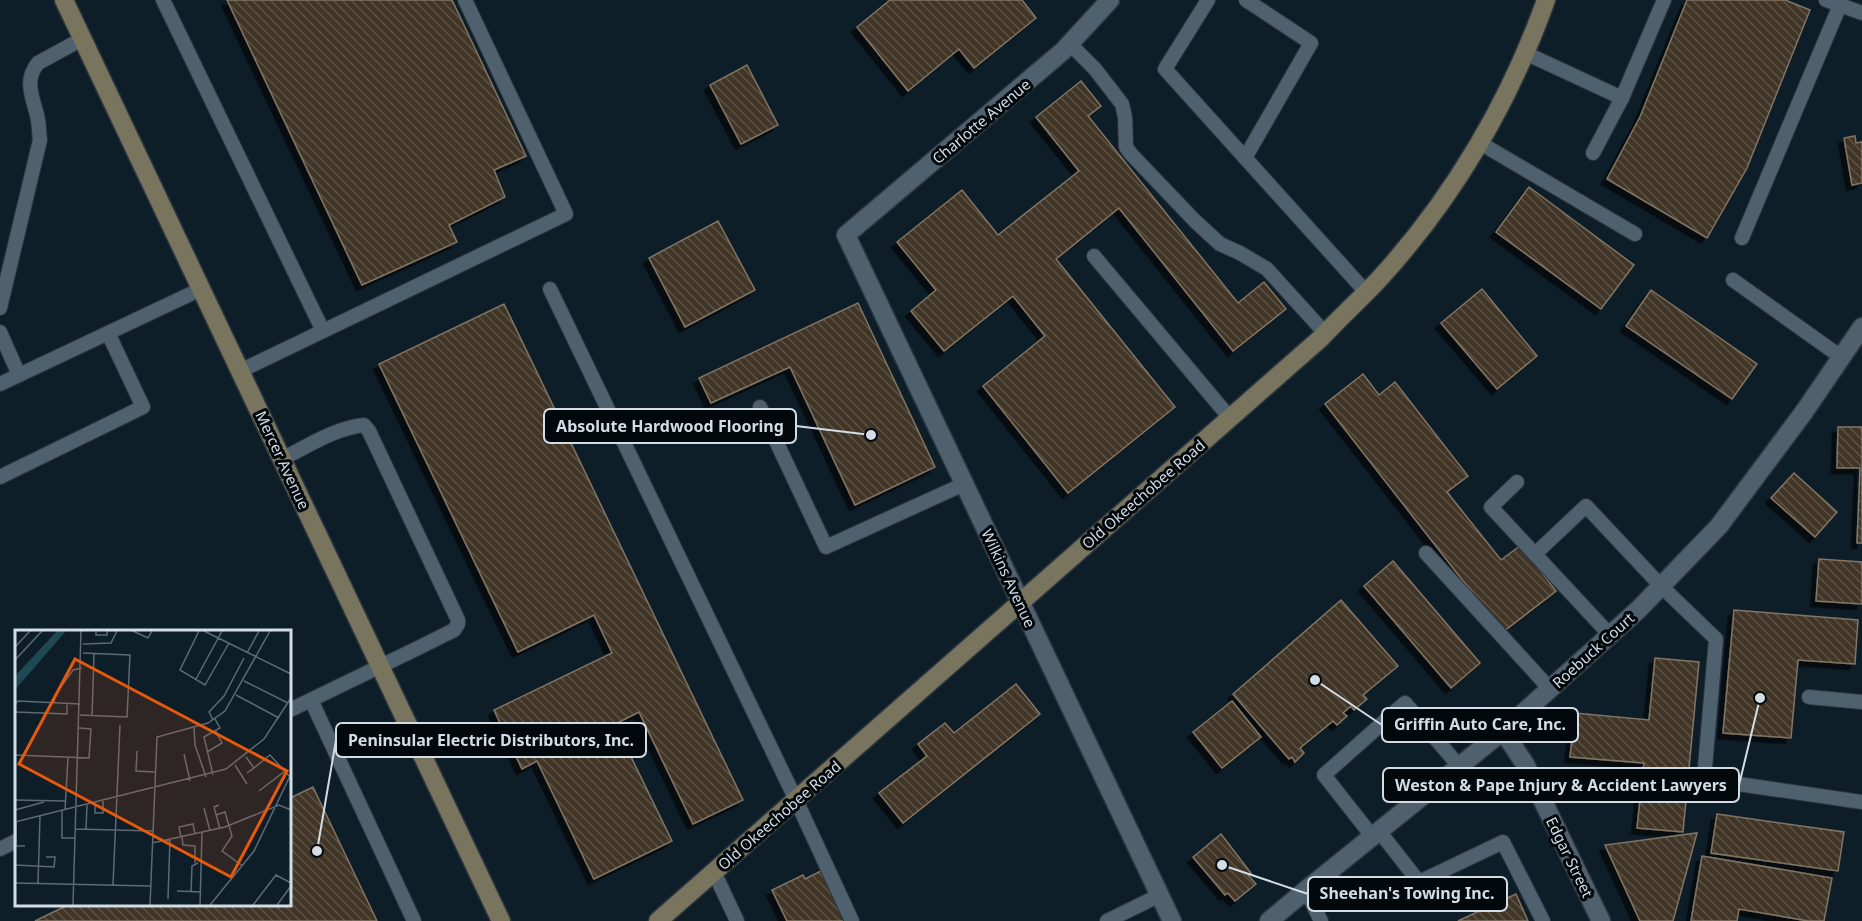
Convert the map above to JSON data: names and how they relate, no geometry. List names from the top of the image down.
{
  "streets": {
    "street": [
      "Charlotte Avenue",
      "Mercer Avenue",
      "Old Okeechobee Road",
      "Wilkins Avenue",
      "Roebuck Court",
      "Edgar Street"
    ]
  },
  "crossings": [
    ["Charlotte Avenue", "Wilkins Avenue"],
    ["Old Okeechobee Road", "Wilkins Avenue"],
    ["Roebuck Court", "Edgar Street"]
  ],
  "places": [
    "Absolute Hardwood Flooring",
    "Griffin Auto Care, Inc.",
    "Weston & Pape Injury & Accident Lawyers",
    "Peninsular Electric Distributors, Inc.",
    "Sheehan's Towing Inc."
  ]
}
